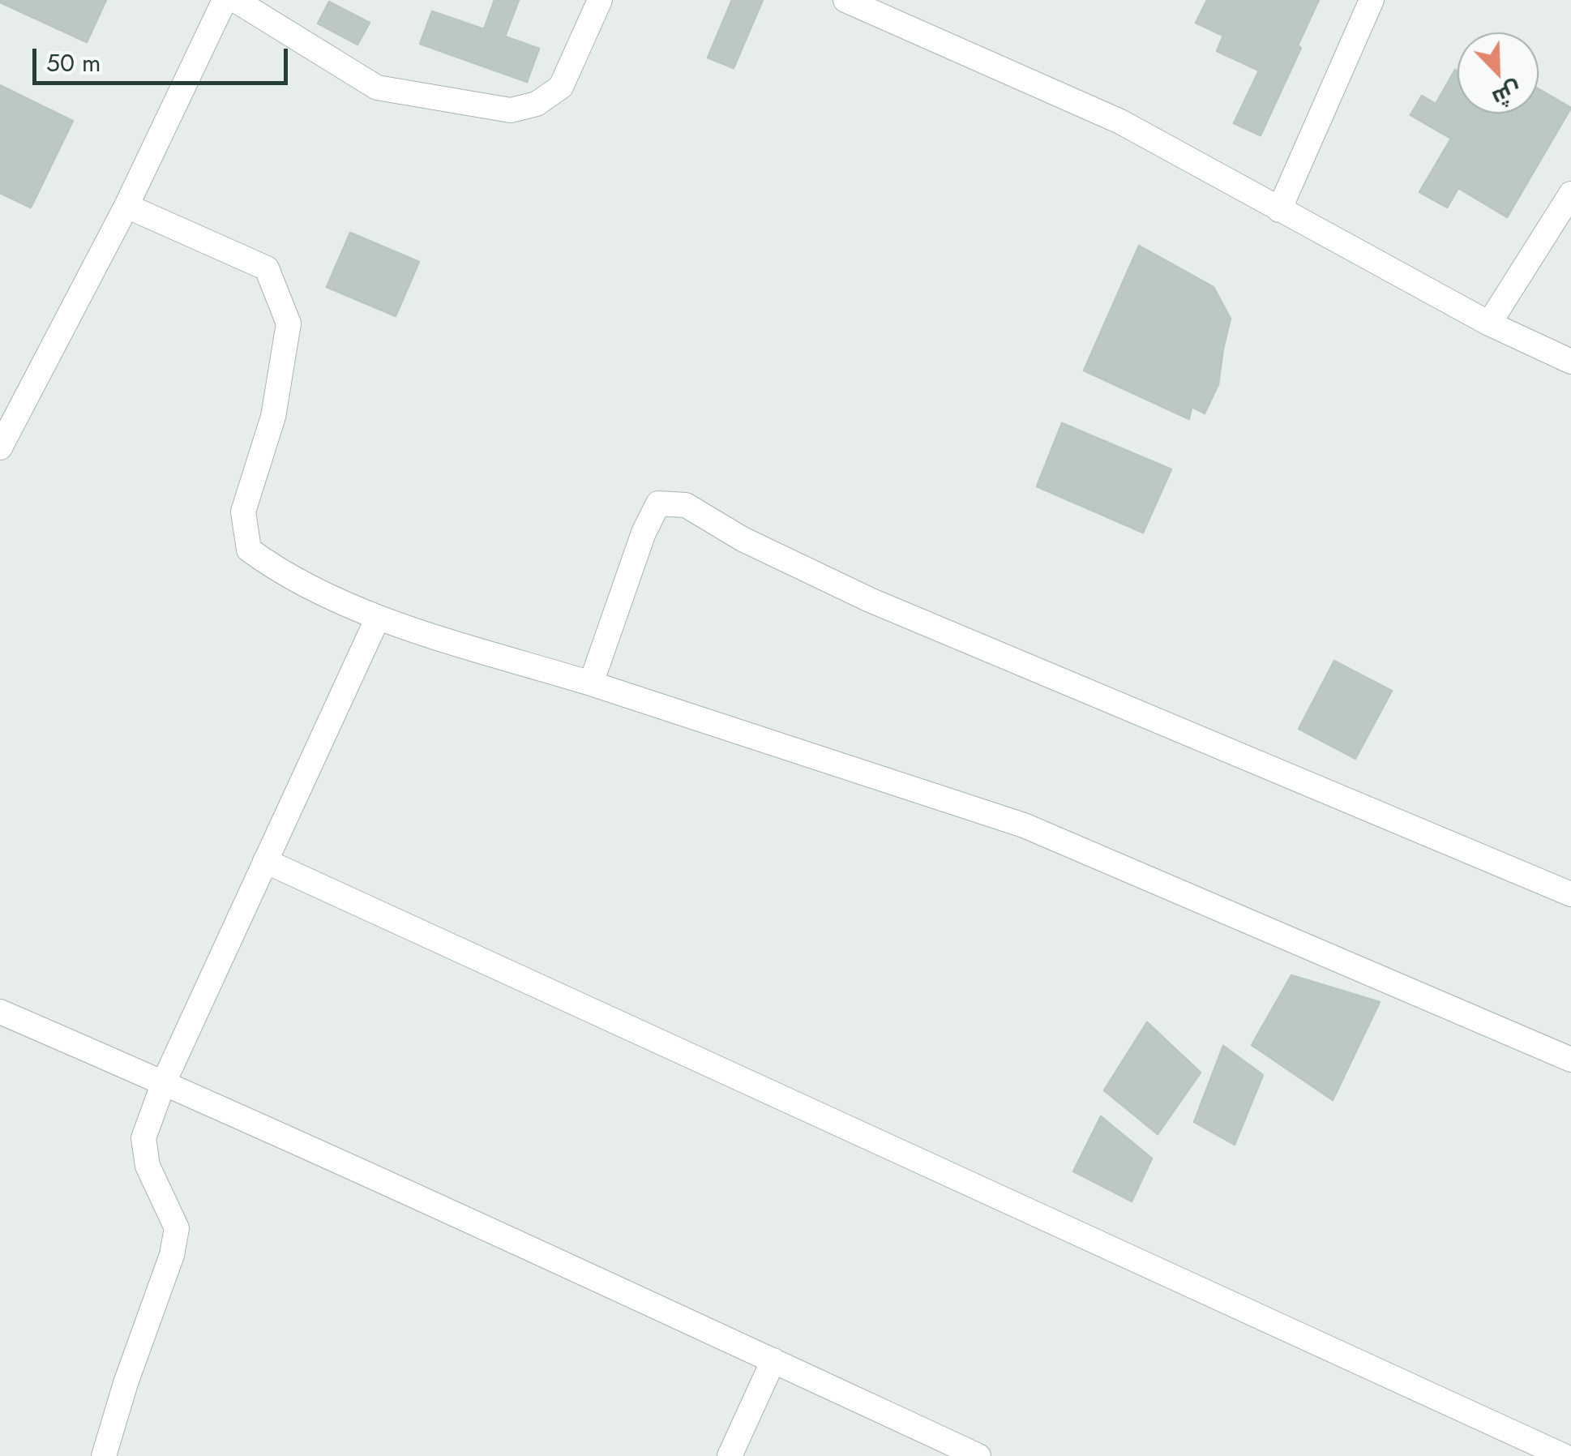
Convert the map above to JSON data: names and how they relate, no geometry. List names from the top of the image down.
{
  "scale_bar": "50 m",
  "north": "bottom right"
}
